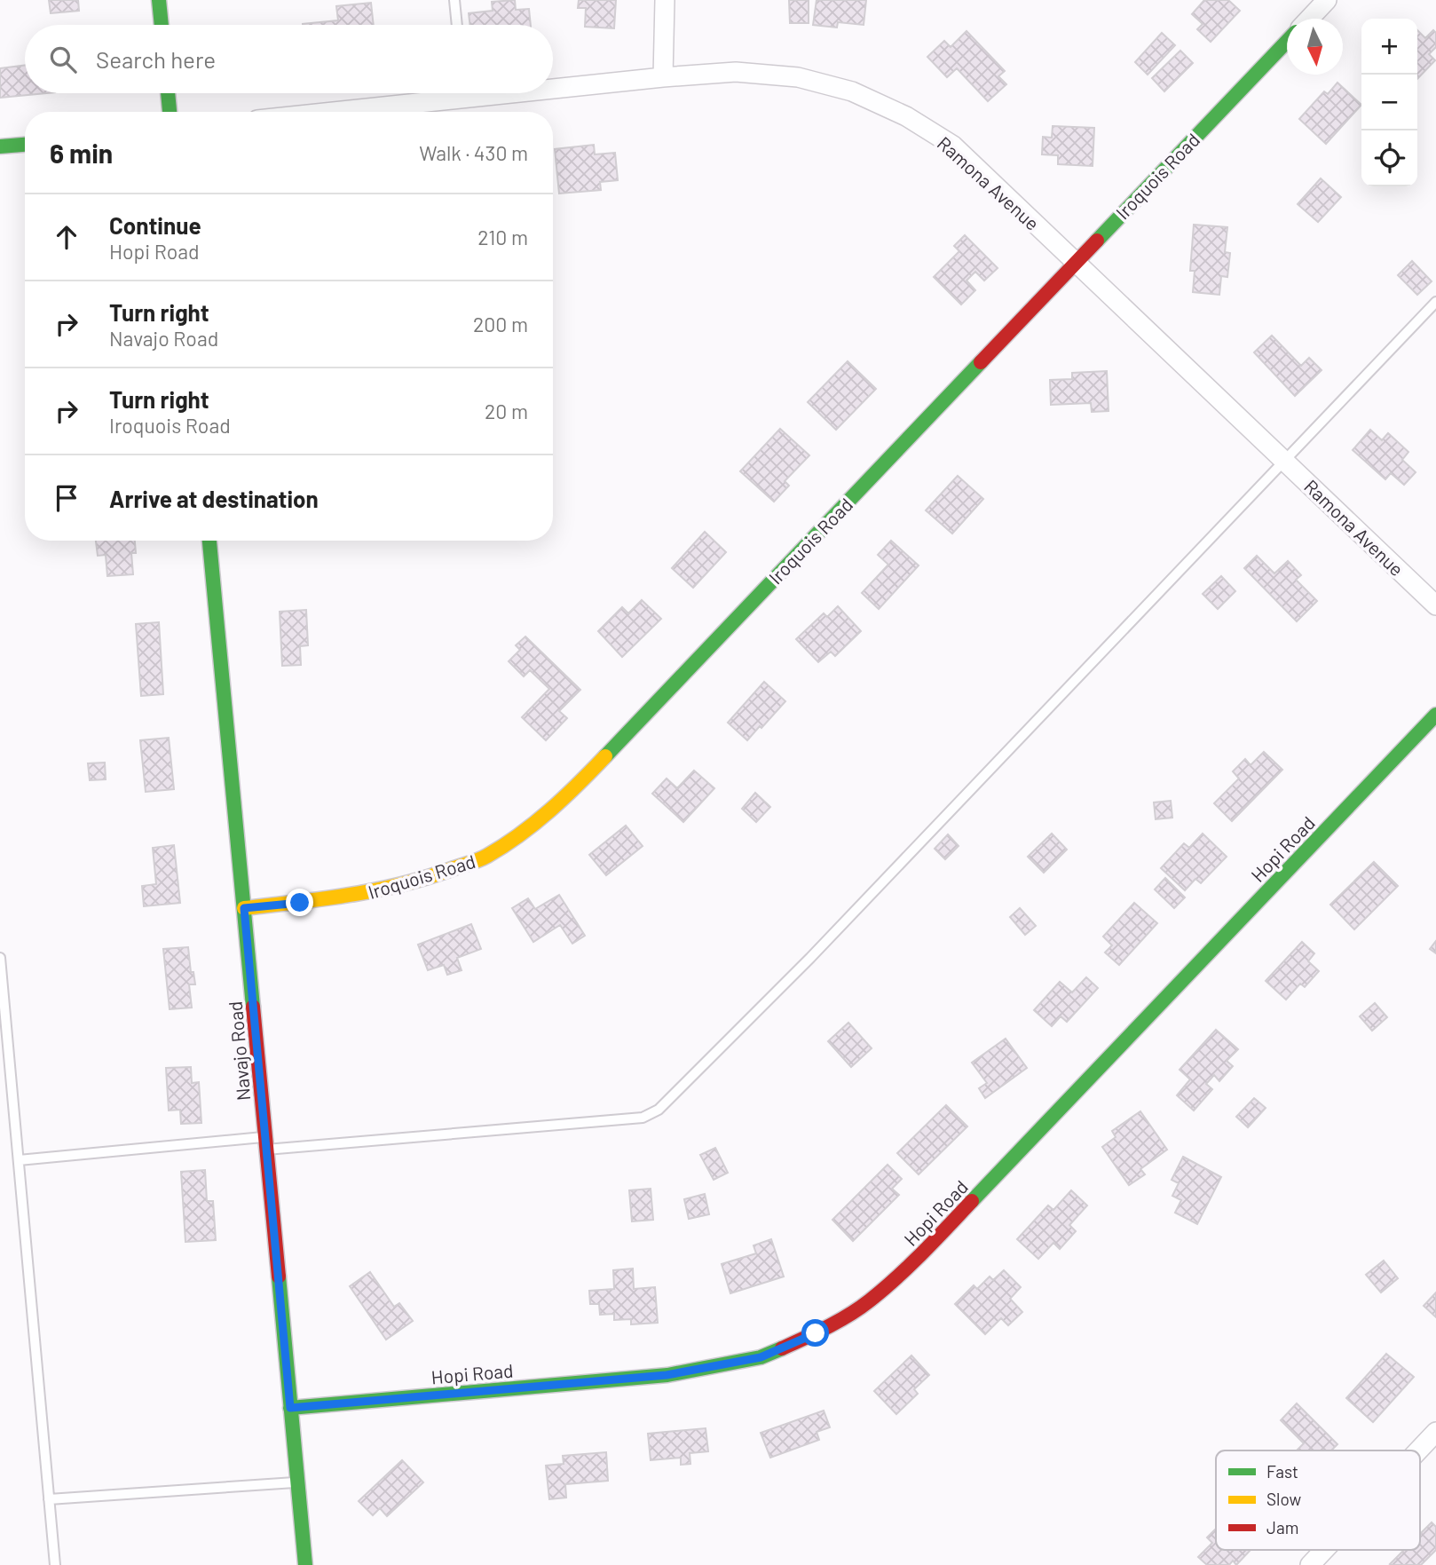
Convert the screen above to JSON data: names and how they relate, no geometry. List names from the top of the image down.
{
  "streets": {
    "street": [
      "Iroquois Road",
      "Ramona Avenue",
      "Hopi Road",
      "Navajo Road"
    ]
  },
  "crossings": [
    ["Iroquois Road", "Ramona Avenue"],
    ["Iroquois Road", "Navajo Road"],
    ["Hopi Road", "Navajo Road"]
  ],
  "legend": ["Fast", "Slow", "Jam"],
  "north": "bottom",
  "page": {
    "map_buttons": ["+", "−"],
    "search": "Search here",
    "heading": ["6 min", "Walk · 430 m"],
    "list": [
      ["Continue", "Hopi Road", "210 m"],
      ["Turn right", "Navajo Road", "200 m"],
      ["Turn right", "Iroquois Road", "20 m"],
      "Arrive at destination"
    ]
  }
}
